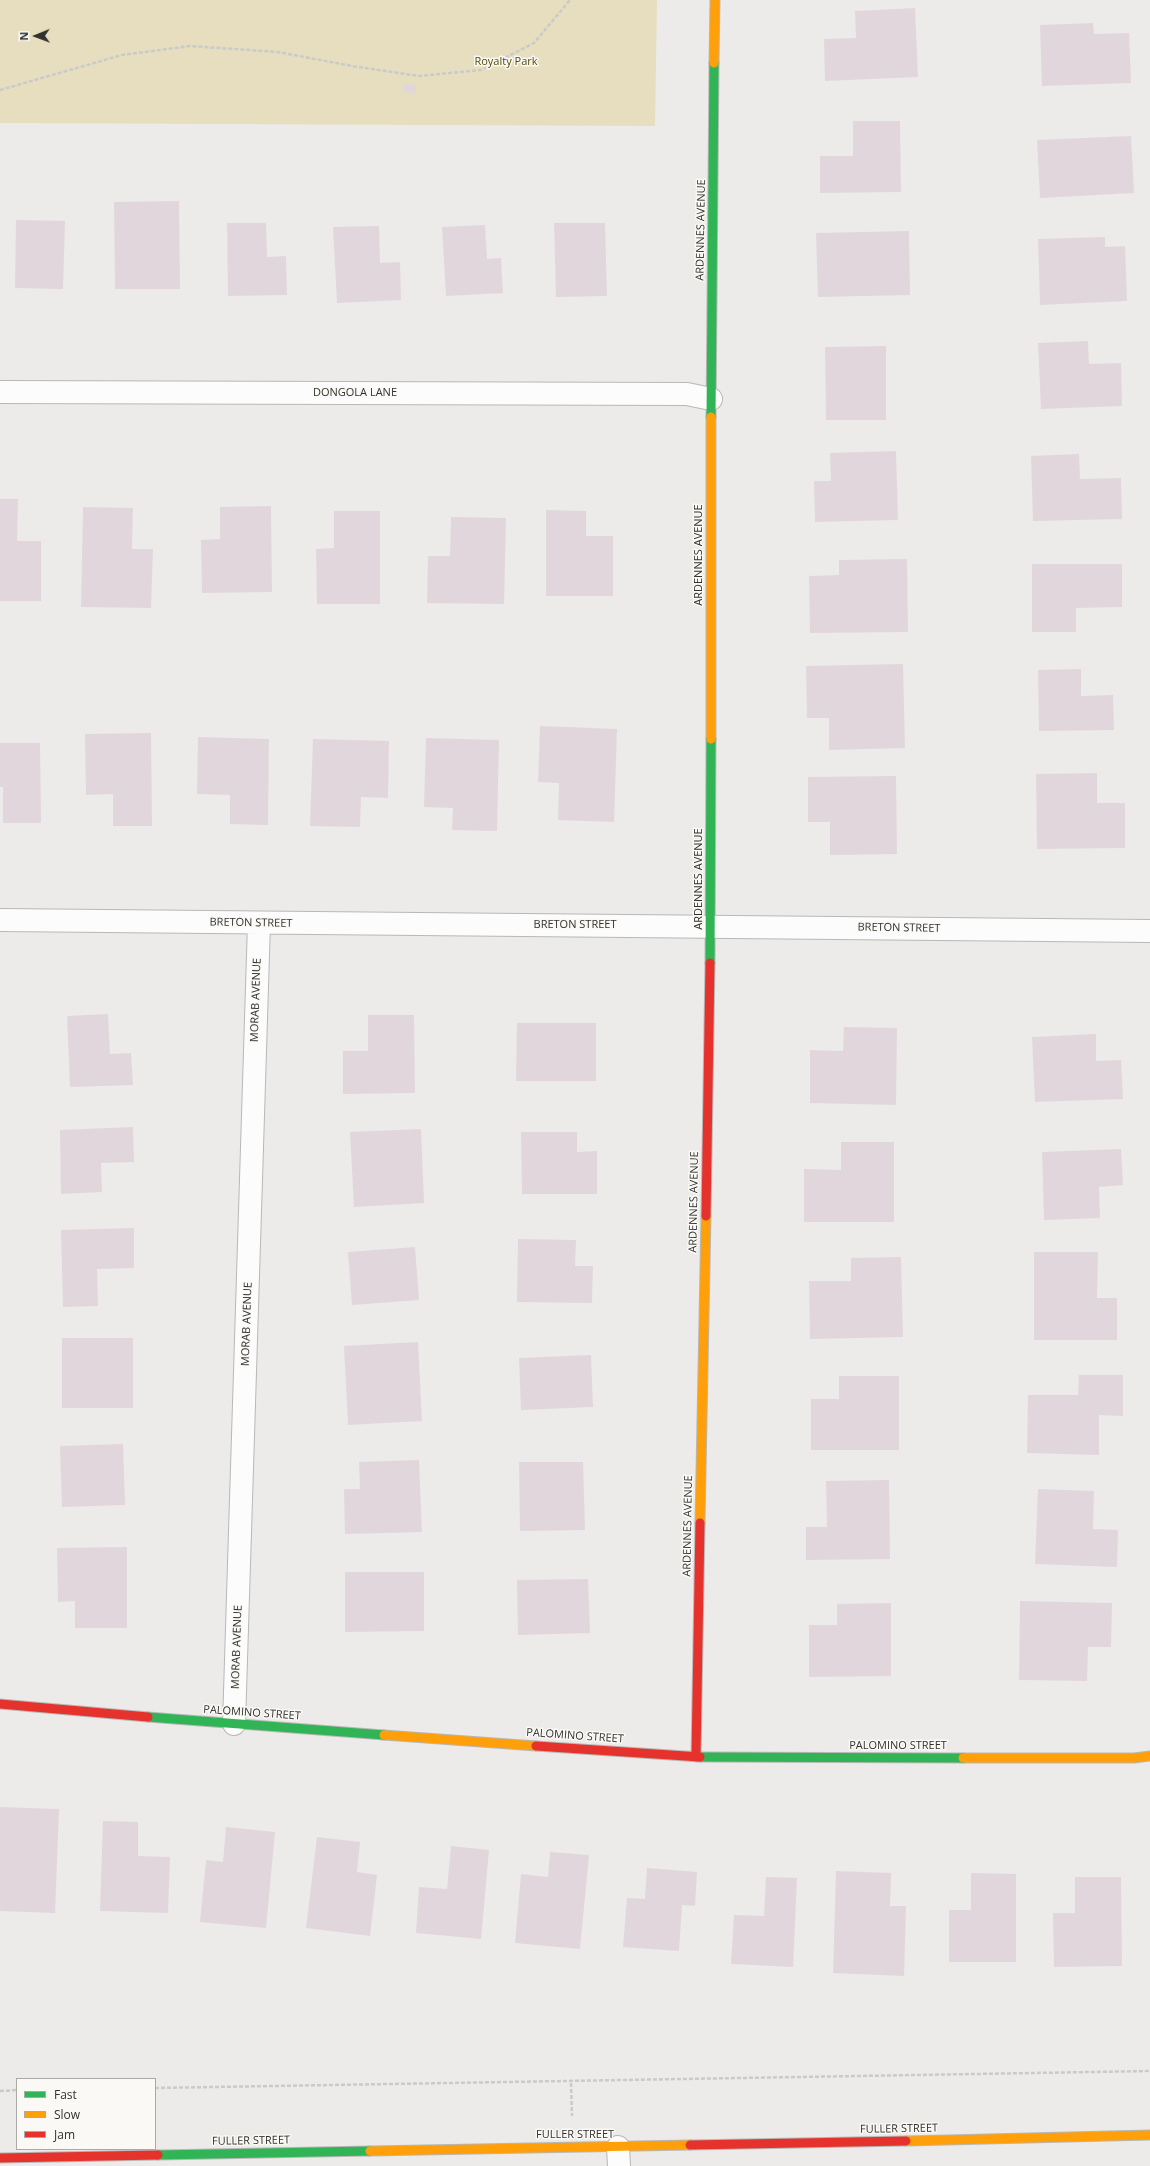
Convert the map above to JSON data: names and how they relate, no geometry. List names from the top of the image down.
{
  "streets": {
    "street": [
      "ARDENNES AVENUE",
      "DONGOLA LANE",
      "BRETON STREET",
      "MORAB AVENUE",
      "PALOMINO STREET",
      "FULLER STREET"
    ]
  },
  "crossings": [
    ["ARDENNES AVENUE", "DONGOLA LANE"],
    ["ARDENNES AVENUE", "BRETON STREET"],
    ["ARDENNES AVENUE", "PALOMINO STREET"],
    ["BRETON STREET", "MORAB AVENUE"],
    ["MORAB AVENUE", "PALOMINO STREET"]
  ],
  "parks": ["Royalty Park"],
  "legend": ["Fast", "Slow", "Jam"],
  "north": "left"
}
